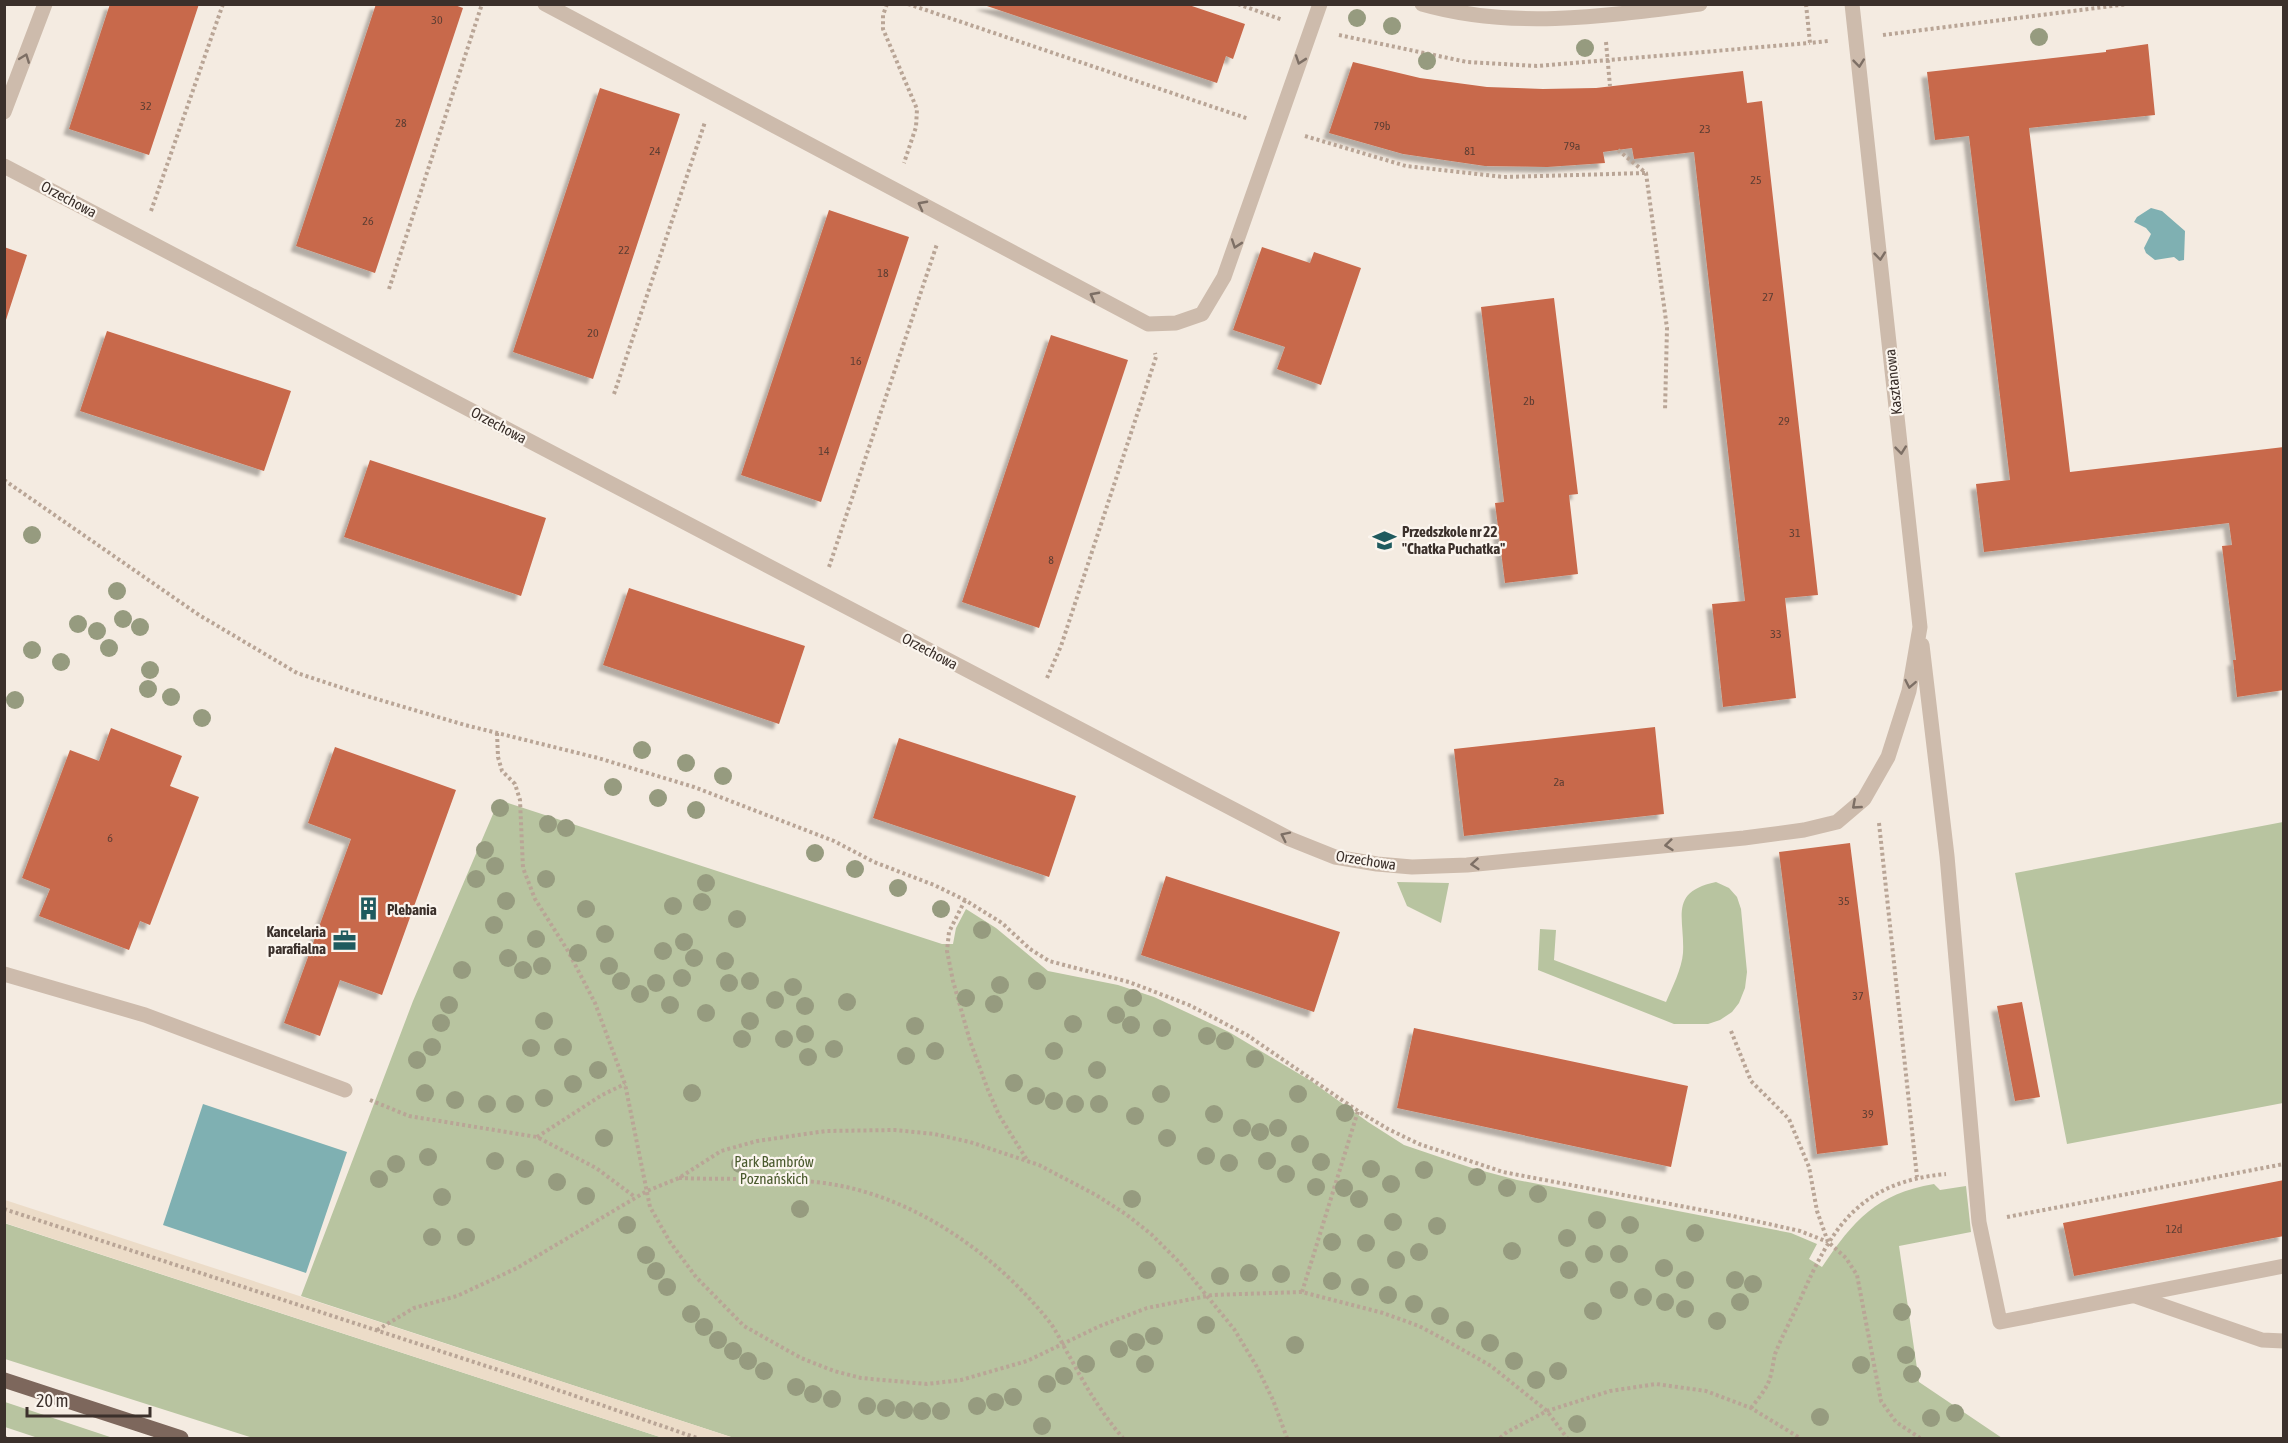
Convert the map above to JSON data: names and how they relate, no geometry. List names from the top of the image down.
{
  "streets": {
    "street": ["Orzechowa", "Kasztanowa"]
  },
  "crossings": [
    ["Orzechowa", "Kasztanowa"]
  ],
  "one_way": ["Orzechowa", "Kasztanowa"],
  "parks": ["Park Bambrów Poznańskich"],
  "places": {
    "school or university": ["Przedszkole nr 22 \"Chatka Puchatka\""],
    "building": ["Plebania"],
    "office": ["Kancelaria parafialna"]
  },
  "house_numbers": [
    "30",
    "32",
    "28",
    "79b",
    "23",
    "79a",
    "24",
    "81",
    "25",
    "26",
    "22",
    "18",
    "27",
    "20",
    "16",
    "2b",
    "29",
    "14",
    "31",
    "8",
    "33",
    "2a",
    "6",
    "35",
    "37",
    "39",
    "12d"
  ],
  "scale_bar": "20 m"
}
